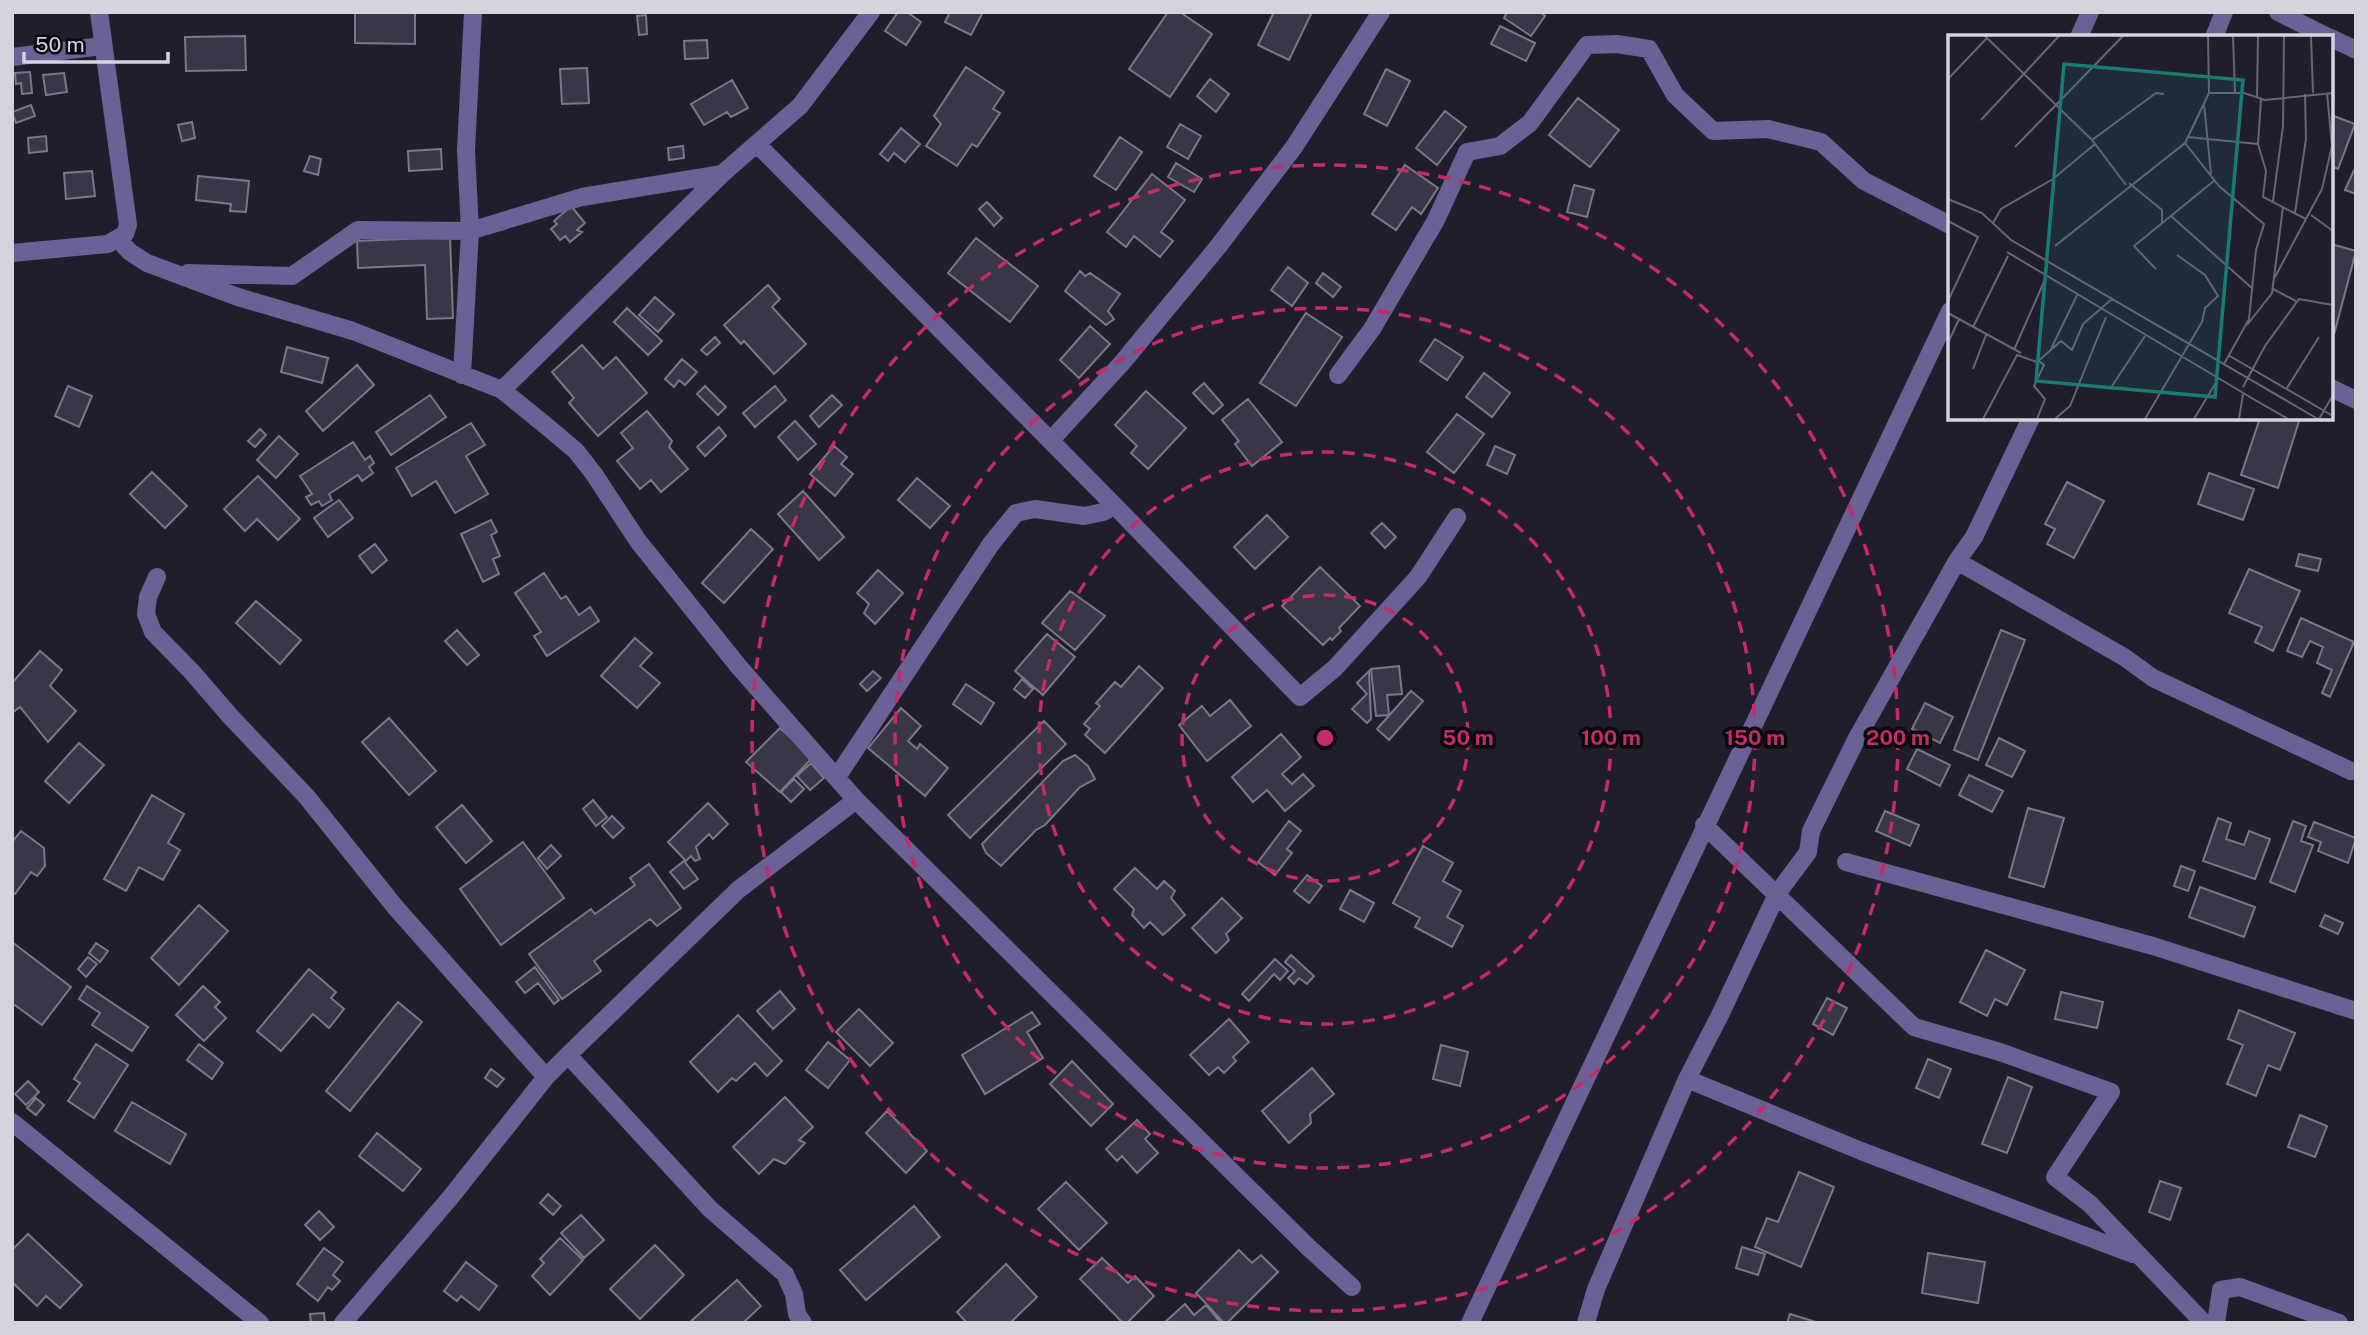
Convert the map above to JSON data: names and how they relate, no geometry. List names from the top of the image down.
{
  "scale_bar": "50 m",
  "rings": [
    "50 m",
    "100 m",
    "150 m",
    "200 m"
  ]
}
